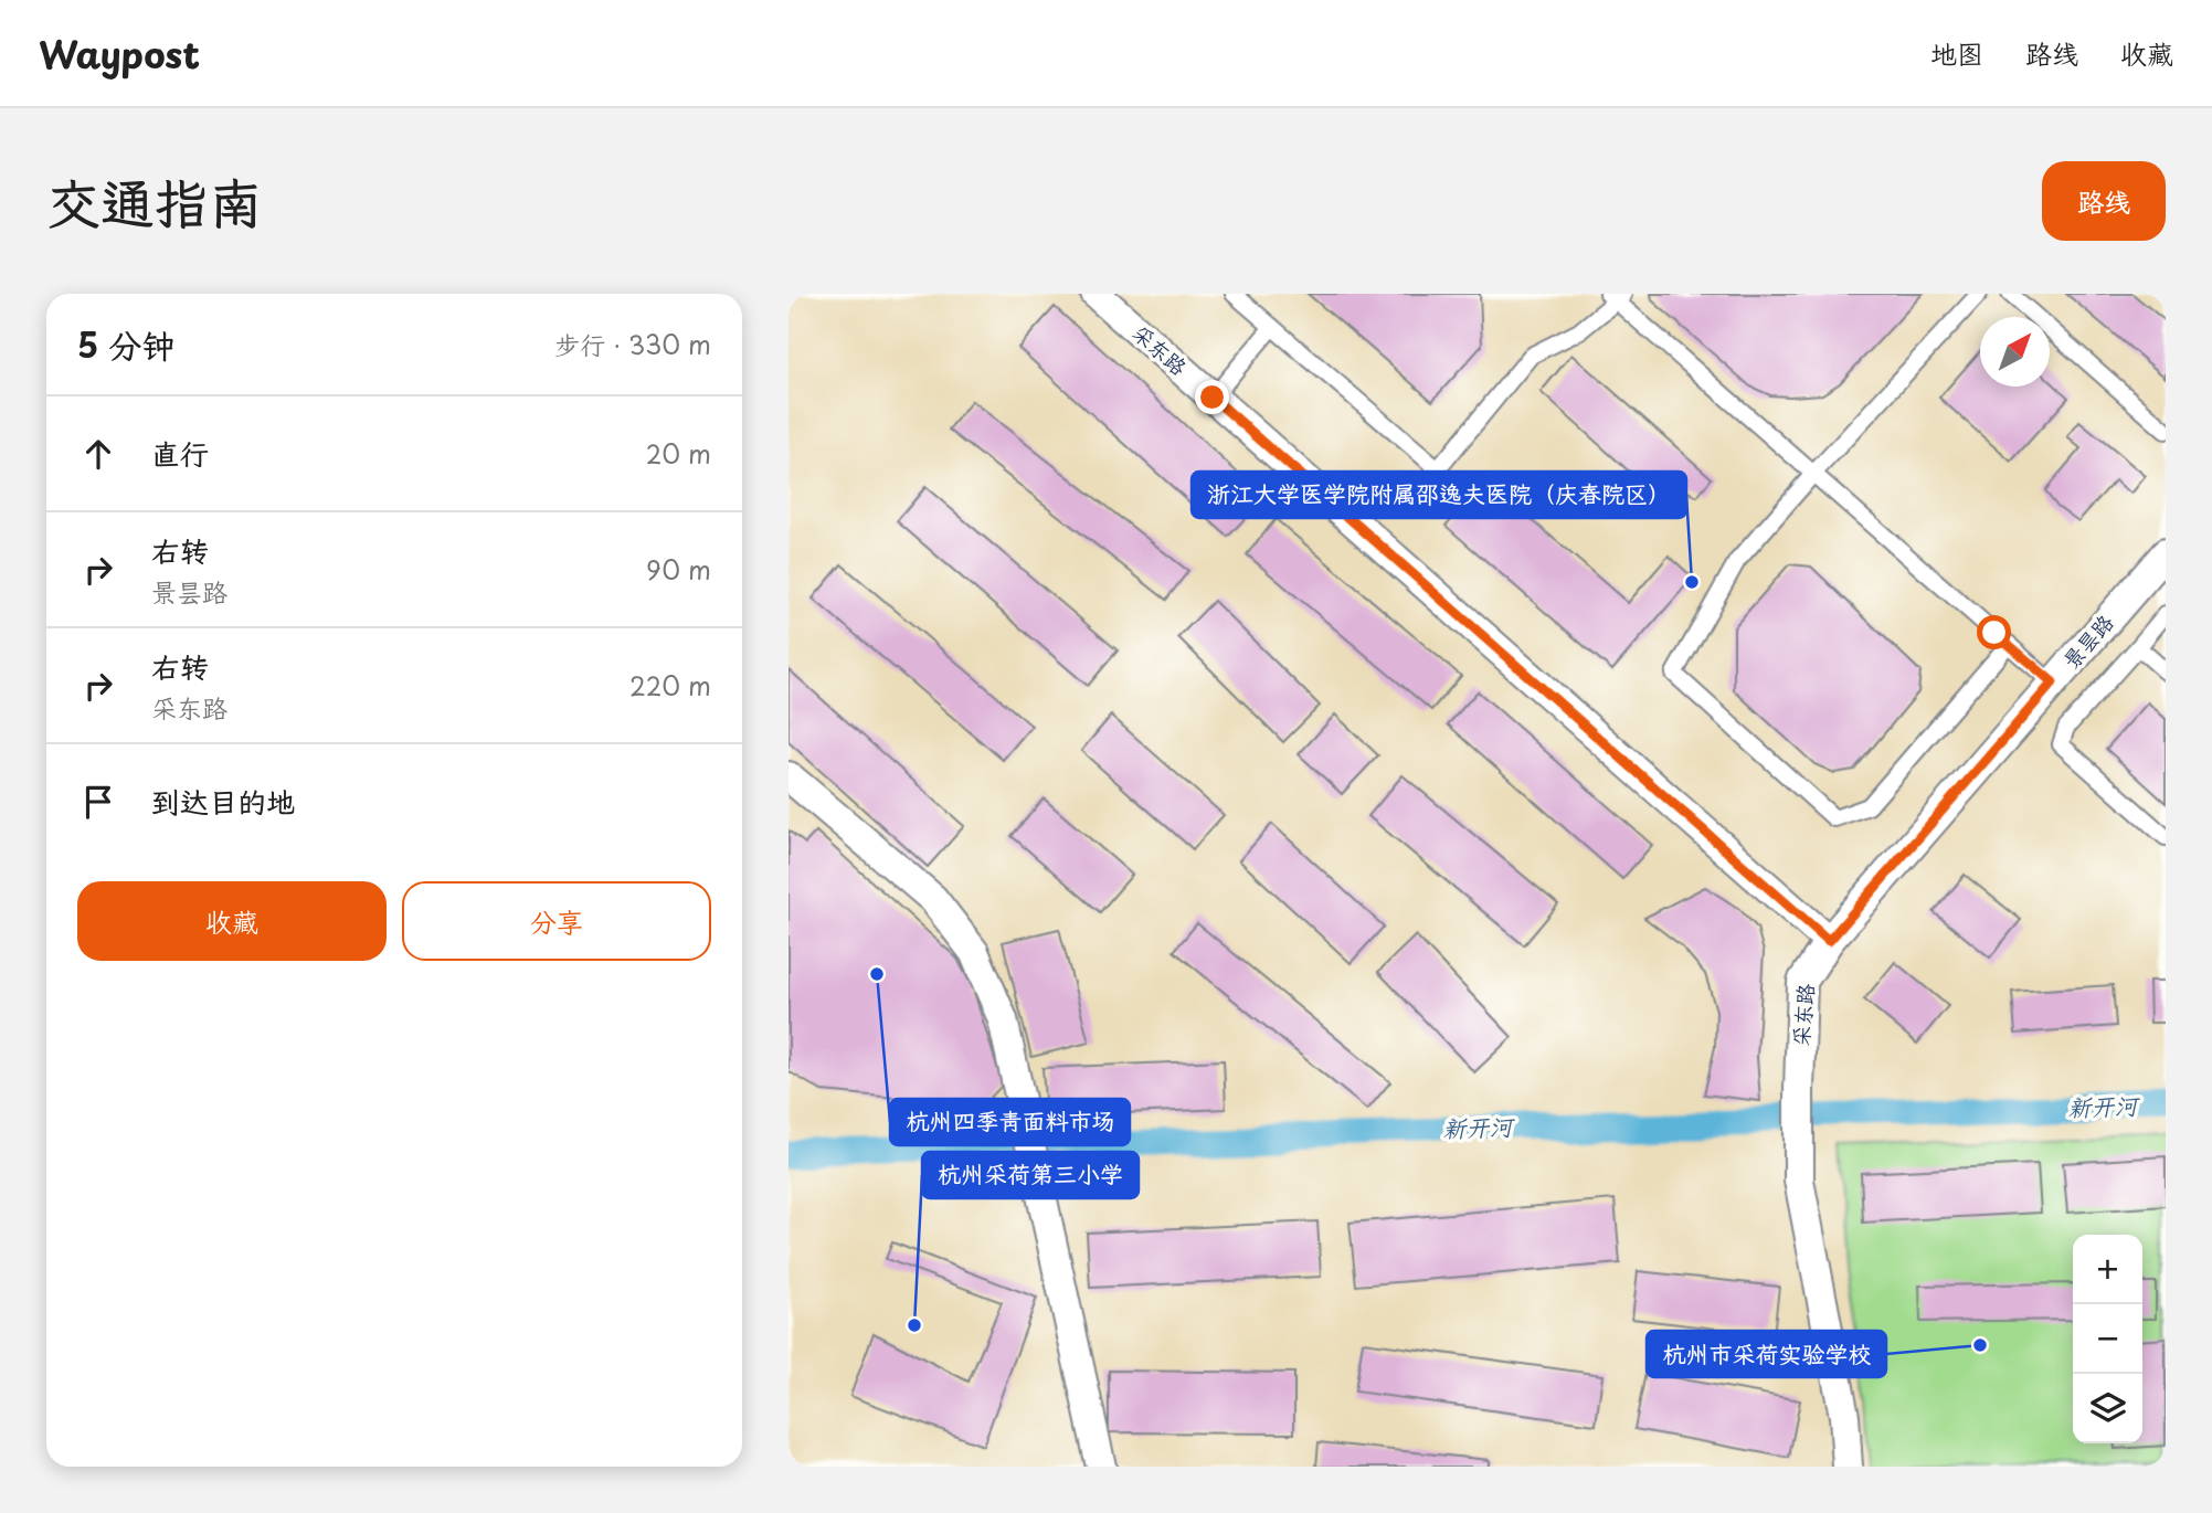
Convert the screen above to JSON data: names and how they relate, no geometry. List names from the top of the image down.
{
  "streets": {
    "street": ["采东路", "景昙路"]
  },
  "crossings": [
    ["采东路", "景昙路"]
  ],
  "water": ["新开河"],
  "places": [
    "浙江大学医学院附属邵逸夫医院（庆春院区）",
    "杭州四季青面料市场",
    "杭州采荷第三小学",
    "杭州市采荷实验学校"
  ],
  "north": "top right",
  "page": {
    "header": "Waypost",
    "nav": ["地图", "路线", "收藏"],
    "title": "交通指南",
    "buttons": [
      "路线",
      ["收藏", "分享"]
    ],
    "heading": ["5 分钟", "步行 · 330 m"],
    "list": [
      ["直行", "20 m"],
      ["右转", "景昙路", "90 m"],
      ["右转", "采东路", "220 m"],
      "到达目的地"
    ],
    "map_buttons": ["+", "−"]
  }
}
